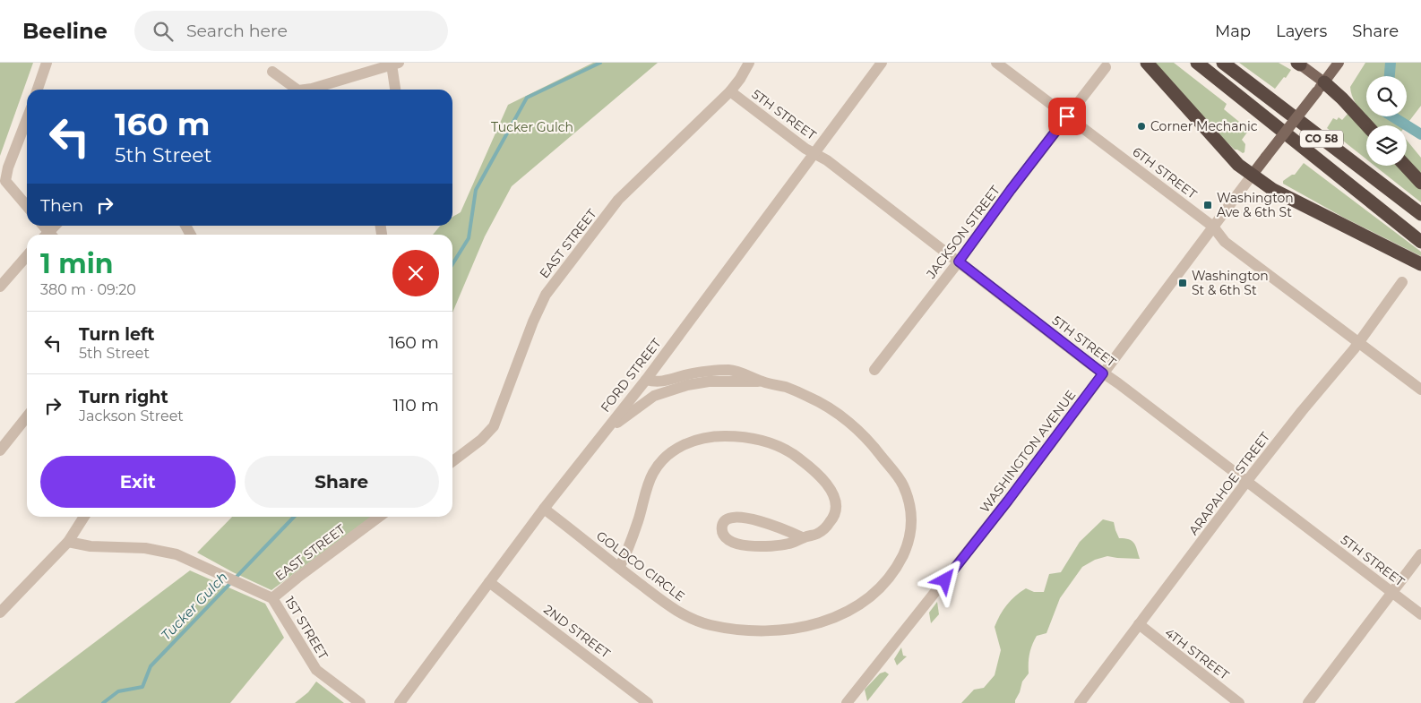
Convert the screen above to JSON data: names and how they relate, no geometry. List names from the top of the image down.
{
  "streets": {
    "highway": ["CO 58"],
    "main road": ["WASHINGTON AVENUE"],
    "street": [
      "5TH STREET",
      "6TH STREET",
      "JACKSON STREET",
      "EAST STREET",
      "FORD STREET",
      "ARAPAHOE STREET",
      "GOLDCO CIRCLE",
      "1ST STREET",
      "2ND STREET",
      "4TH STREET"
    ]
  },
  "crossings": [
    ["5TH STREET", "JACKSON STREET"],
    ["5TH STREET", "EAST STREET"],
    ["5TH STREET", "FORD STREET"],
    ["5TH STREET", "WASHINGTON AVENUE"],
    ["5TH STREET", "ARAPAHOE STREET"],
    ["6TH STREET", "JACKSON STREET"],
    ["6TH STREET", "WASHINGTON AVENUE"],
    ["6TH STREET", "ARAPAHOE STREET"],
    ["EAST STREET", "1ST STREET"],
    ["FORD STREET", "GOLDCO CIRCLE"],
    ["FORD STREET", "2ND STREET"],
    ["ARAPAHOE STREET", "4TH STREET"]
  ],
  "water": ["Tucker Gulch"],
  "parks": ["Tucker Gulch"],
  "places": {
    "other": ["Corner Mechanic"],
    "transit": ["Washington Ave & 6th St", "Washington St & 6th St"]
  },
  "page": {
    "header": "Beeline",
    "search": "Search here",
    "nav": ["Map", "Layers", "Share"],
    "turn": ["160 m", "5th Street"],
    "then": "Then",
    "heading": ["1 min", "380 m · 09:20"],
    "list": [
      {
        "name": "Turn left",
        "note": "5th Street",
        "value": "160 m"
      },
      {
        "name": "Turn right",
        "note": "Jackson Street",
        "value": "110 m"
      }
    ],
    "buttons": ["Exit", "Share"]
  }
}
